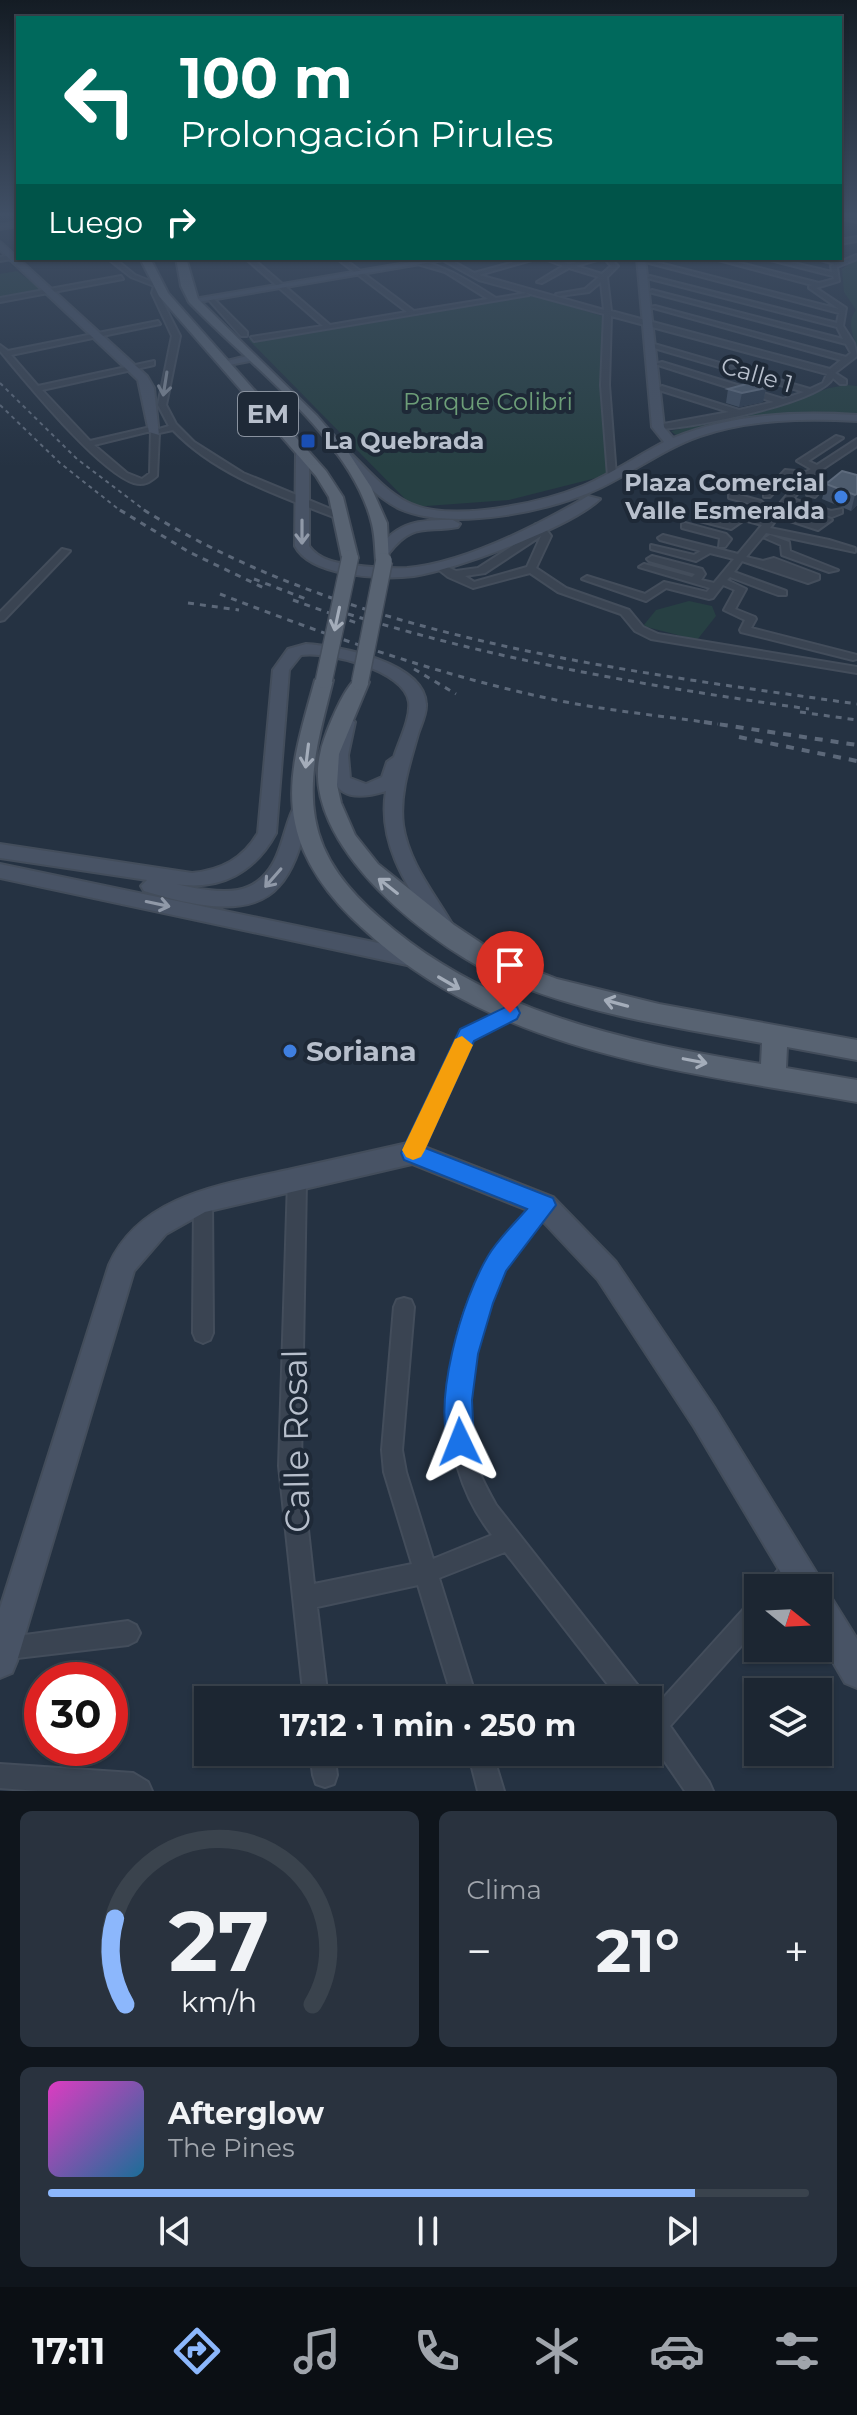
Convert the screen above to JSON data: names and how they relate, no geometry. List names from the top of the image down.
{
  "streets": {
    "main road": ["EM"],
    "street": ["Calle 1", "Calle Rosal"]
  },
  "parks": ["Parque Colibri"],
  "places": {
    "transit": ["La Quebrada"],
    "other": ["Plaza Comercial Valle Esmeralda", "Soriana"]
  },
  "north": "right",
  "page": {
    "turn": ["100 m", "Prolongación Pirules"],
    "then": "Luego",
    "limit": "30",
    "trip": "17:12 · 1 min · 250 m",
    "tile": "Clima",
    "heat": ["−", "21°", "+"],
    "song": ["Afterglow", "The Pines"],
    "tabs": "17:11",
    "gauge": ["27", "km/h"]
  }
}
